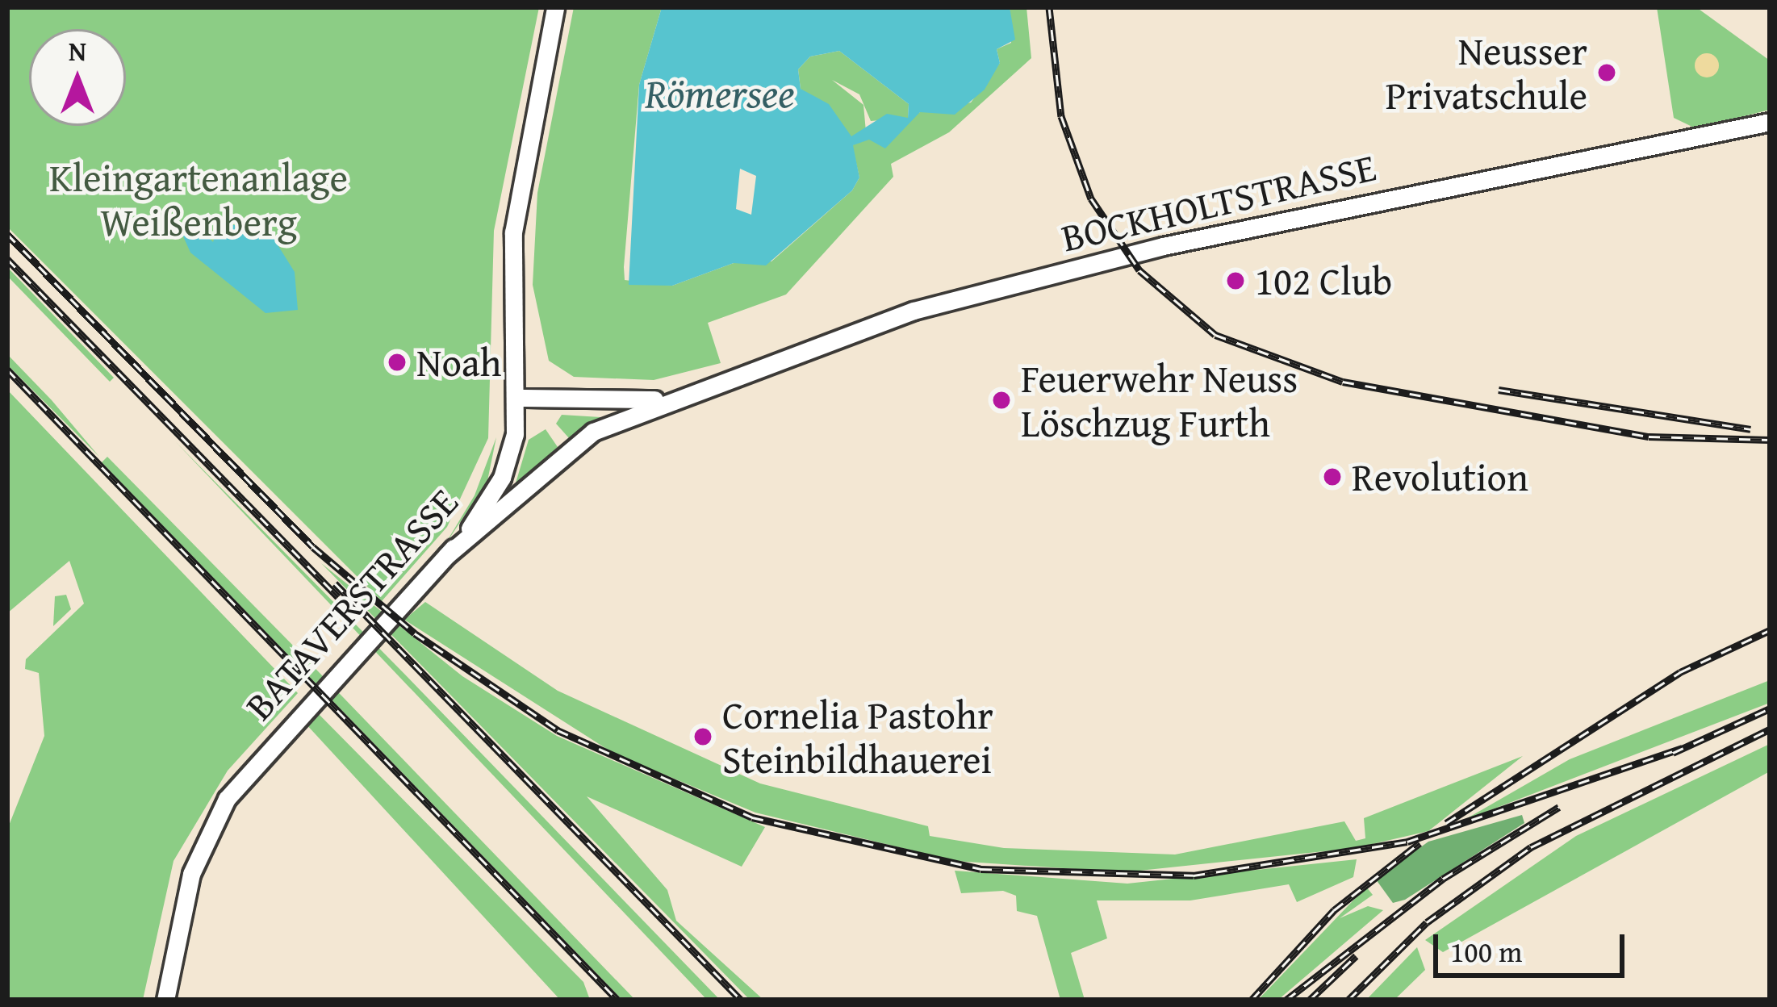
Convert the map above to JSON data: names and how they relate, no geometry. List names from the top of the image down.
{
  "streets": {
    "street": ["BOCKHOLTSTRASSE", "BATAVERSTRASSE"]
  },
  "crossings": [
    ["BOCKHOLTSTRASSE", "BATAVERSTRASSE"]
  ],
  "water": ["Römersee"],
  "parks": ["Kleingartenanlage Weißenberg"],
  "places": [
    "Neusser Privatschule",
    "102 Club",
    "Noah",
    "Feuerwehr Neuss Löschzug Furth",
    "Revolution",
    "Cornelia Pastohr Steinbildhauerei"
  ],
  "scale_bar": "100 m",
  "north": "top"
}
